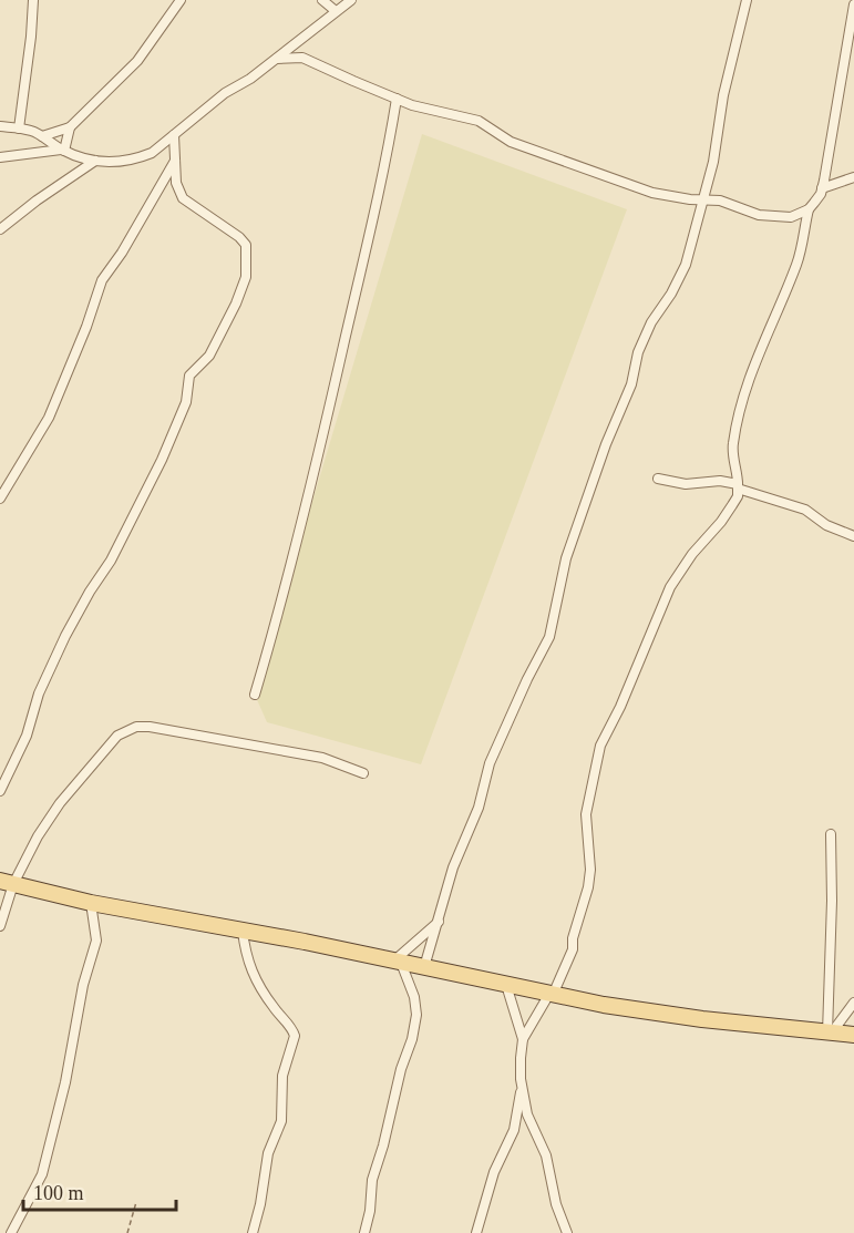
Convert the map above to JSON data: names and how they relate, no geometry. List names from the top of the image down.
{
  "scale_bar": "100 m"
}
